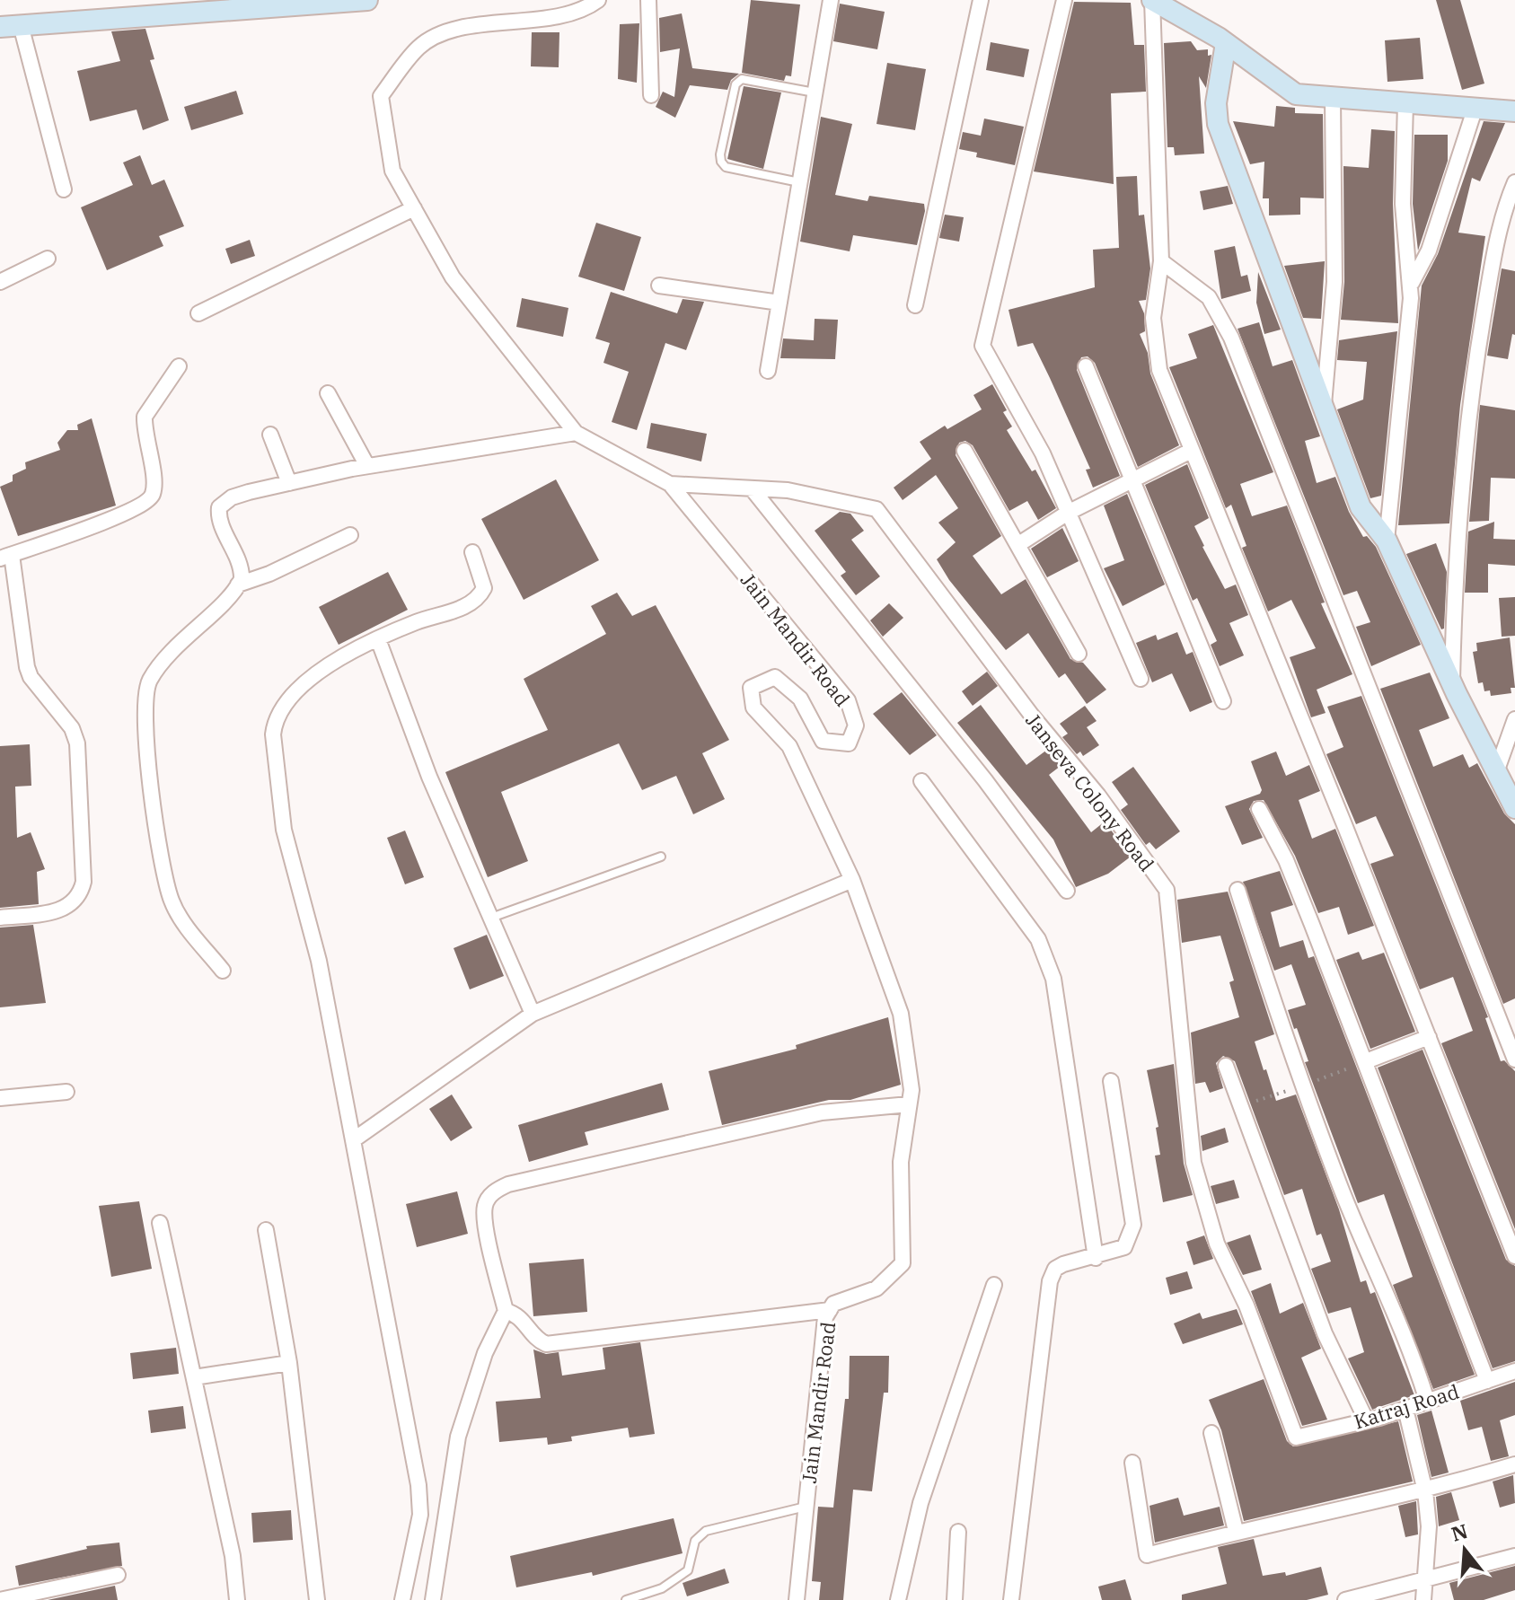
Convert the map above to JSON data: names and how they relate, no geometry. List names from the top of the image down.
{
  "streets": {
    "street": ["Jain Mandir Road", "Janseva Colony Road", "Katraj Road"]
  },
  "crossings": [
    ["Jain Mandir Road", "Janseva Colony Road"],
    ["Janseva Colony Road", "Katraj Road"]
  ],
  "north": "top"
}
